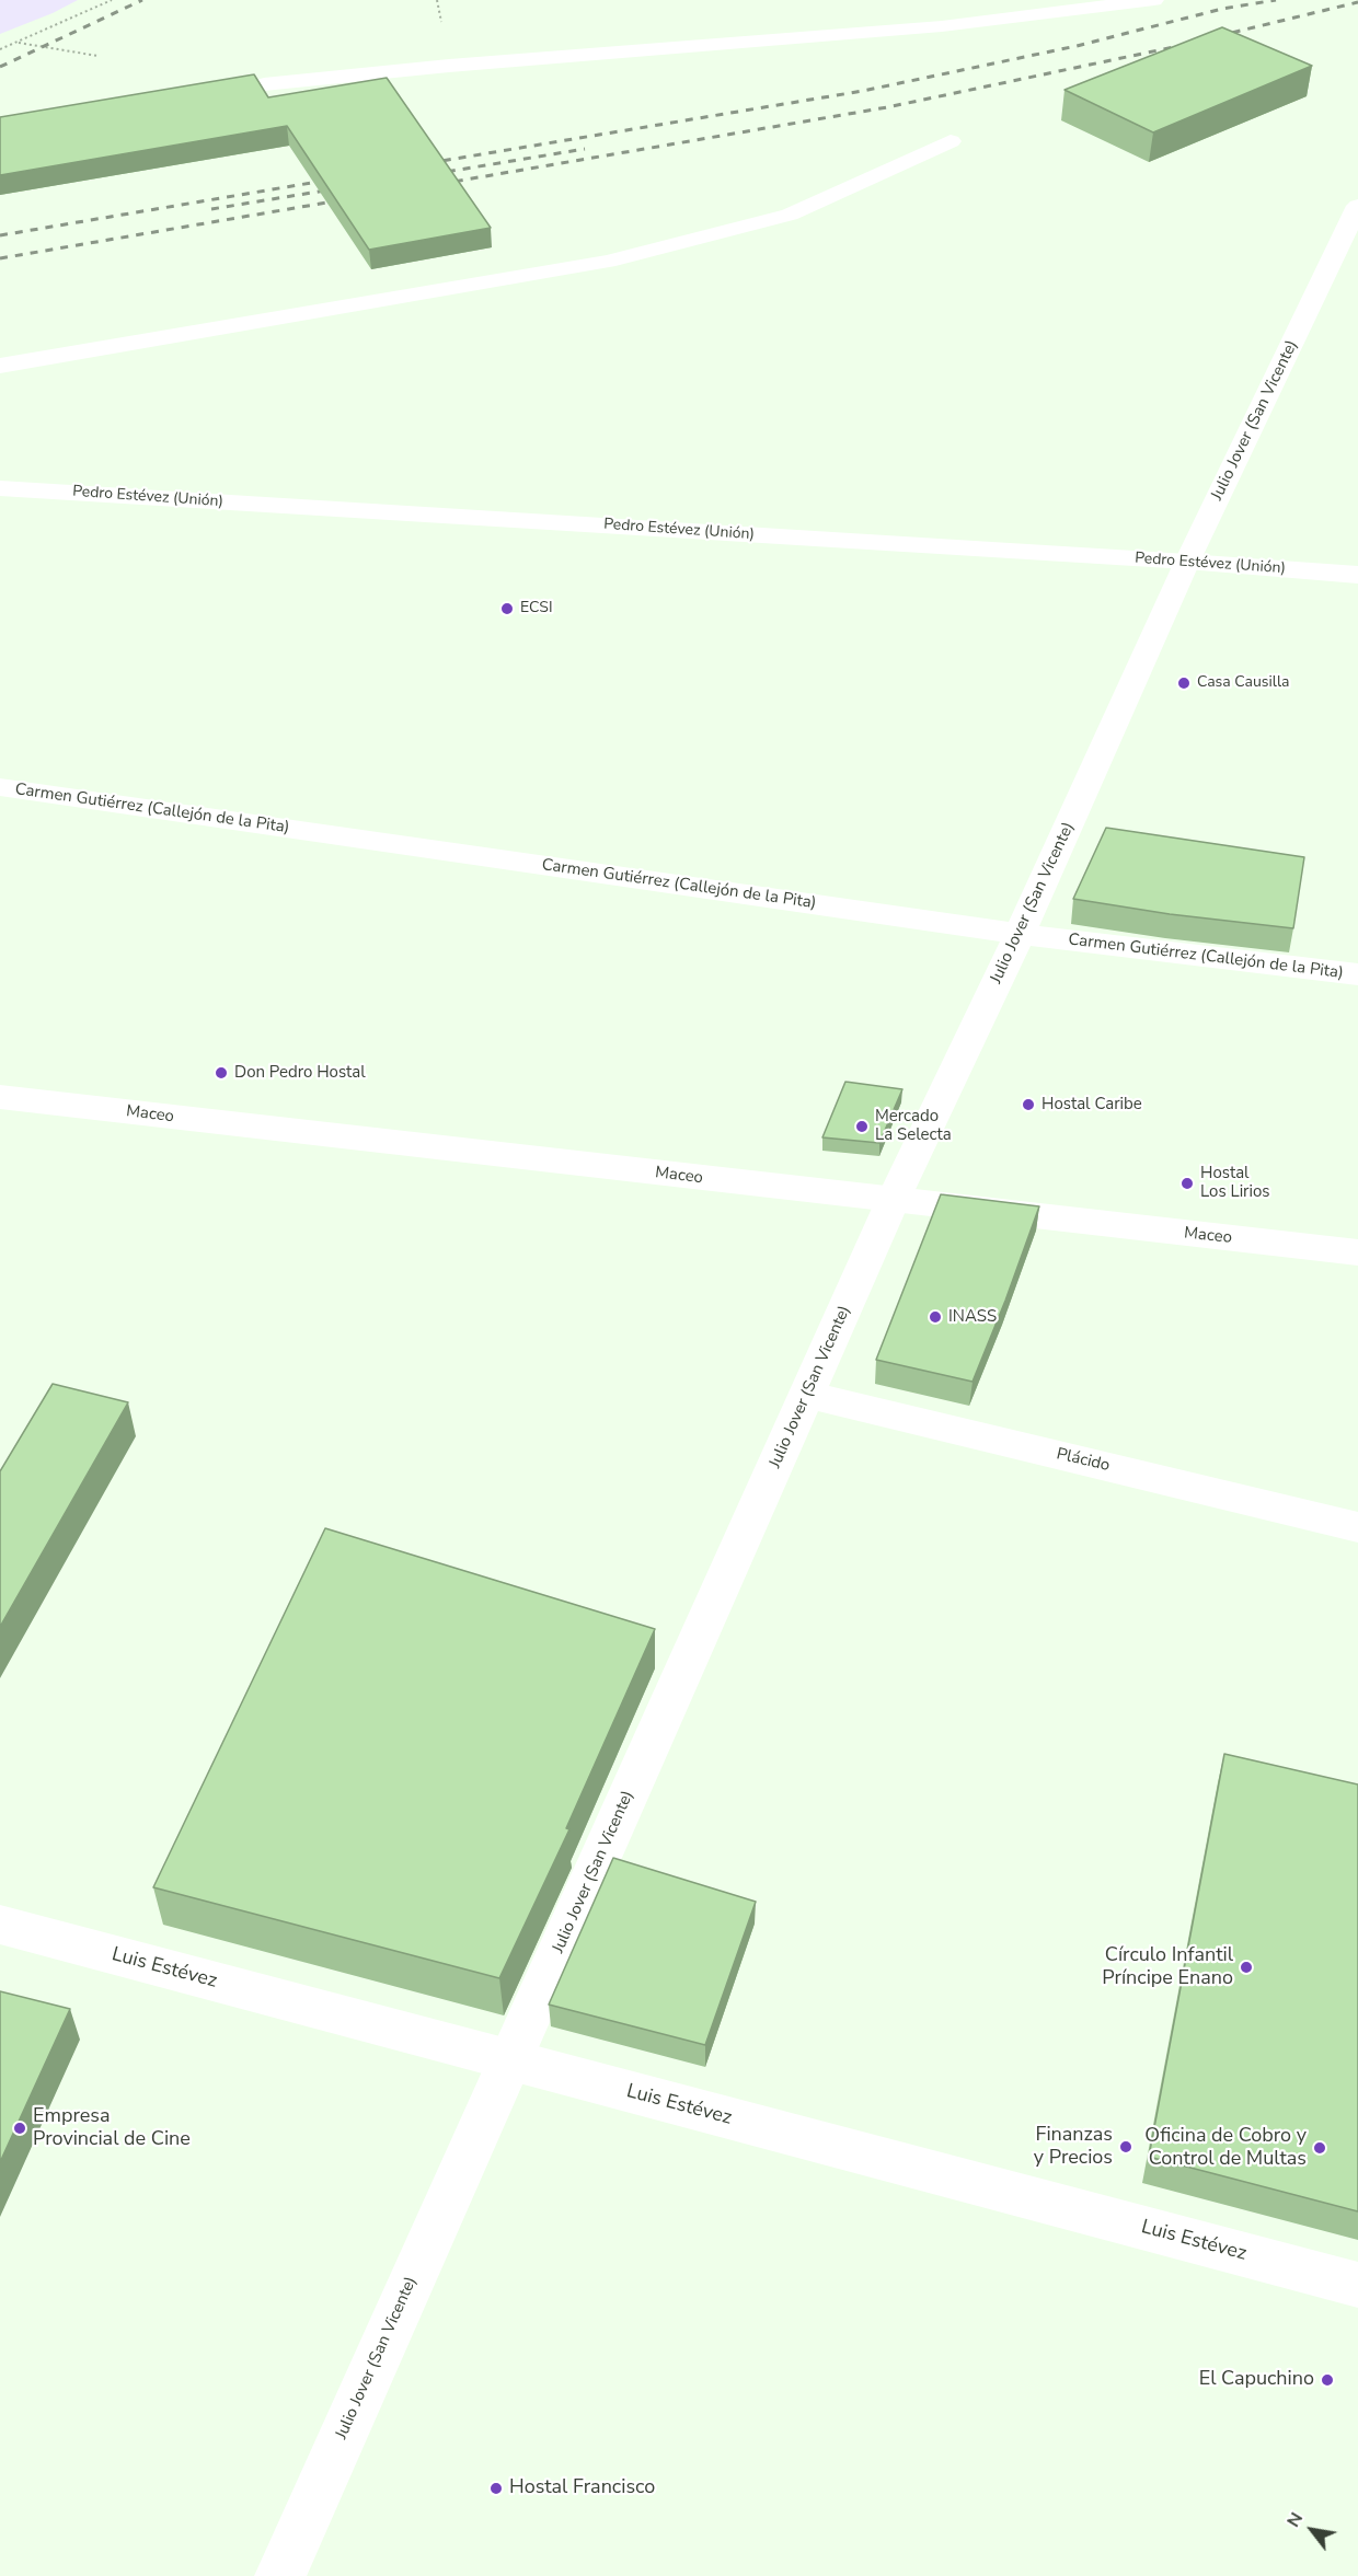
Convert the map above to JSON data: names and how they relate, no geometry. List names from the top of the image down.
{
  "streets": {
    "street": [
      "Julio Jover (San Vicente)",
      "Pedro Estévez (Unión)",
      "Carmen Gutiérrez (Callejón de la Pita)",
      "Maceo",
      "Plácido",
      "Luis Estévez"
    ]
  },
  "crossings": [
    ["Julio Jover (San Vicente)", "Pedro Estévez (Unión)"],
    ["Julio Jover (San Vicente)", "Carmen Gutiérrez (Callejón de la Pita)"],
    ["Julio Jover (San Vicente)", "Maceo"],
    ["Julio Jover (San Vicente)", "Plácido"],
    ["Julio Jover (San Vicente)", "Luis Estévez"]
  ],
  "places": [
    "ECSI",
    "Casa Causilla",
    "Don Pedro Hostal",
    "Hostal Caribe",
    "Mercado La Selecta",
    "Hostal Los Lirios",
    "INASS",
    "Círculo Infantil Príncipe Enano",
    "Empresa Provincial de Cine",
    "Finanzas y Precios",
    "Oficina de Cobro y Control de Multas",
    "El Capuchino",
    "Hostal Francisco"
  ],
  "north": "top left"
}
